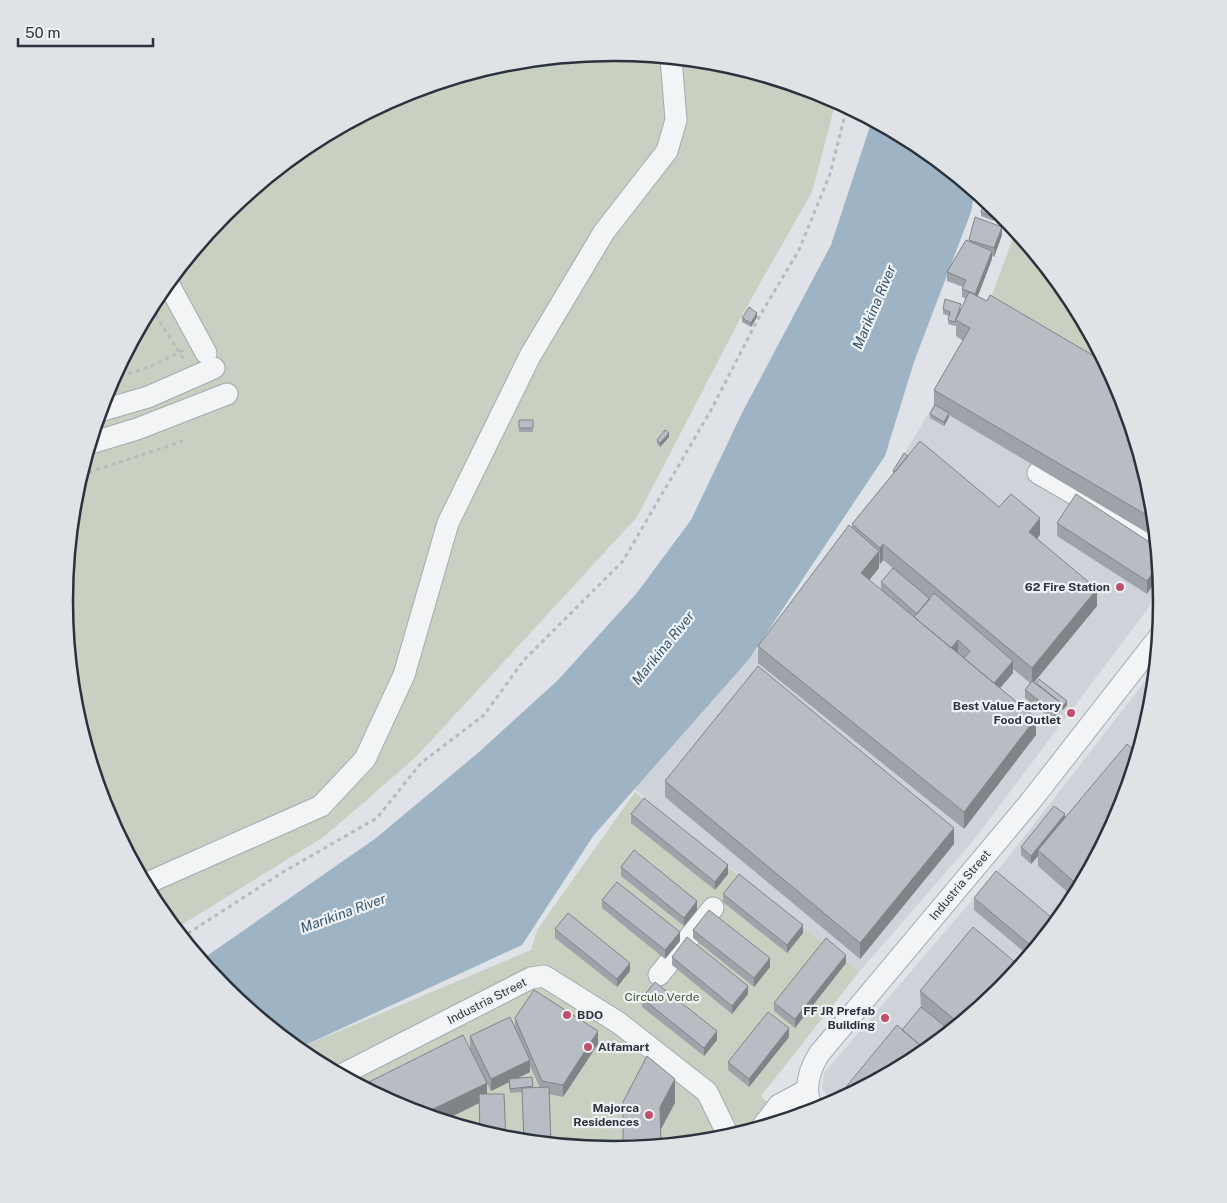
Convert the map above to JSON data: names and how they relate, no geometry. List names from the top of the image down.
{
  "streets": {
    "street": ["Industria Street"]
  },
  "water": ["Marikina River"],
  "parks": ["Circulo Verde"],
  "places": [
    "62 Fire Station",
    "Best Value Factory Food Outlet",
    "BDO",
    "FF JR Prefab Building",
    "Alfamart",
    "Majorca Residences"
  ],
  "scale_bar": "50 m"
}
